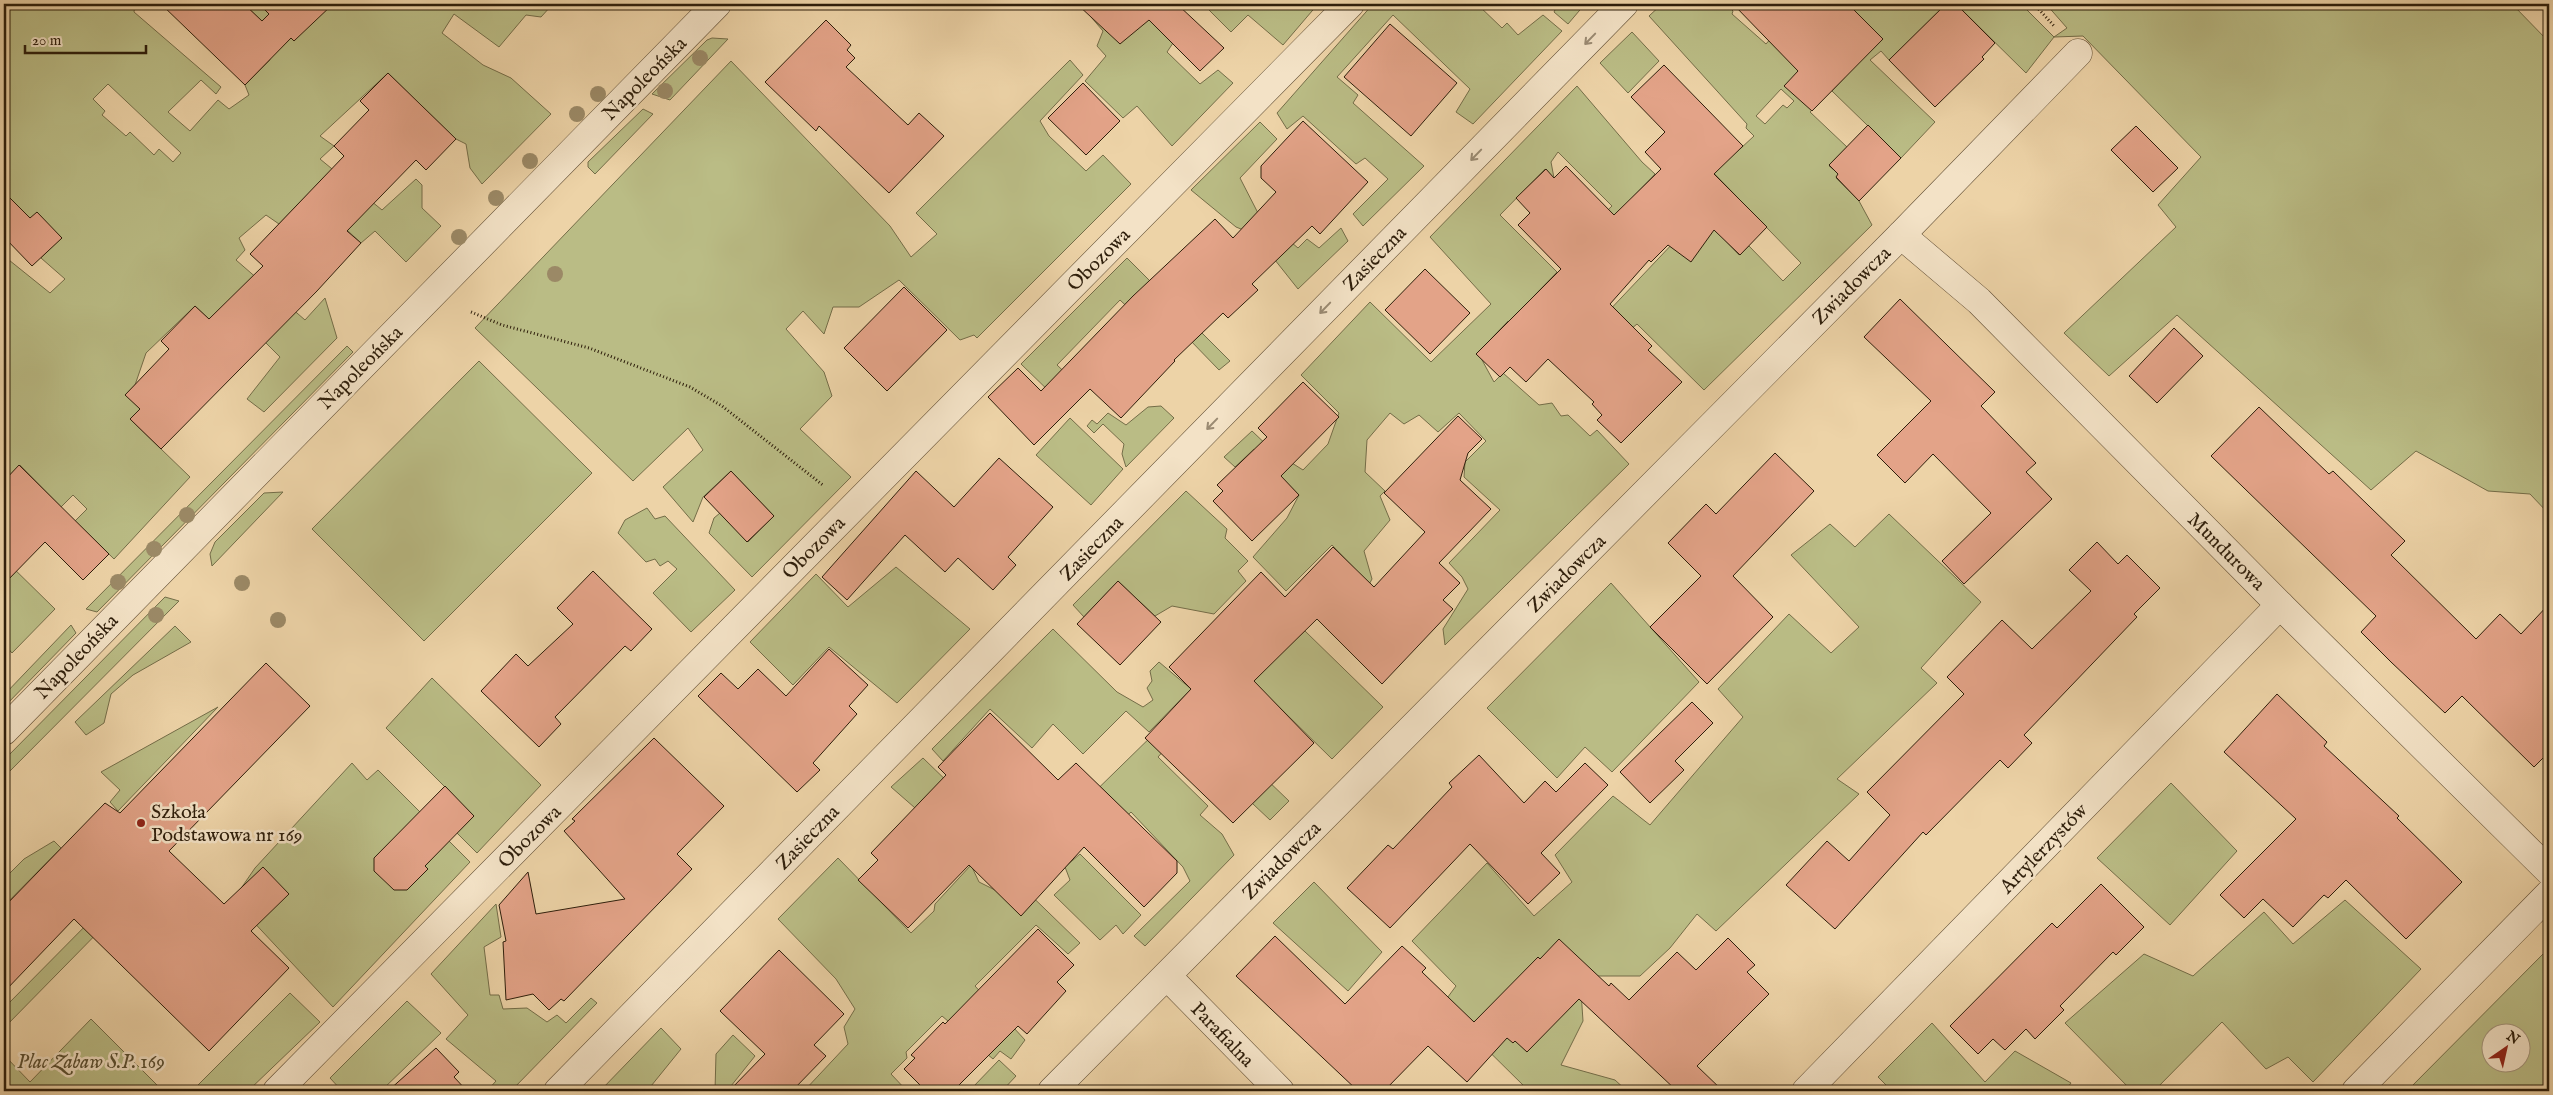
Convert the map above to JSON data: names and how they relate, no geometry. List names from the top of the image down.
{
  "streets": {
    "street": [
      "Napoleońska",
      "Zasieczna",
      "Obozowa",
      "Zwiadowcza",
      "Mundurowa",
      "Artylerzystów",
      "Parafialna"
    ]
  },
  "crossings": [
    ["Zwiadowcza", "Mundurowa"],
    ["Zwiadowcza", "Parafialna"],
    ["Mundurowa", "Artylerzystów"]
  ],
  "one_way": ["Zasieczna"],
  "parks": ["Plac Zabaw S.P. 169"],
  "places": ["Szkoła Podstawowa nr 169"],
  "scale_bar": "20 m",
  "north": "top right"
}
